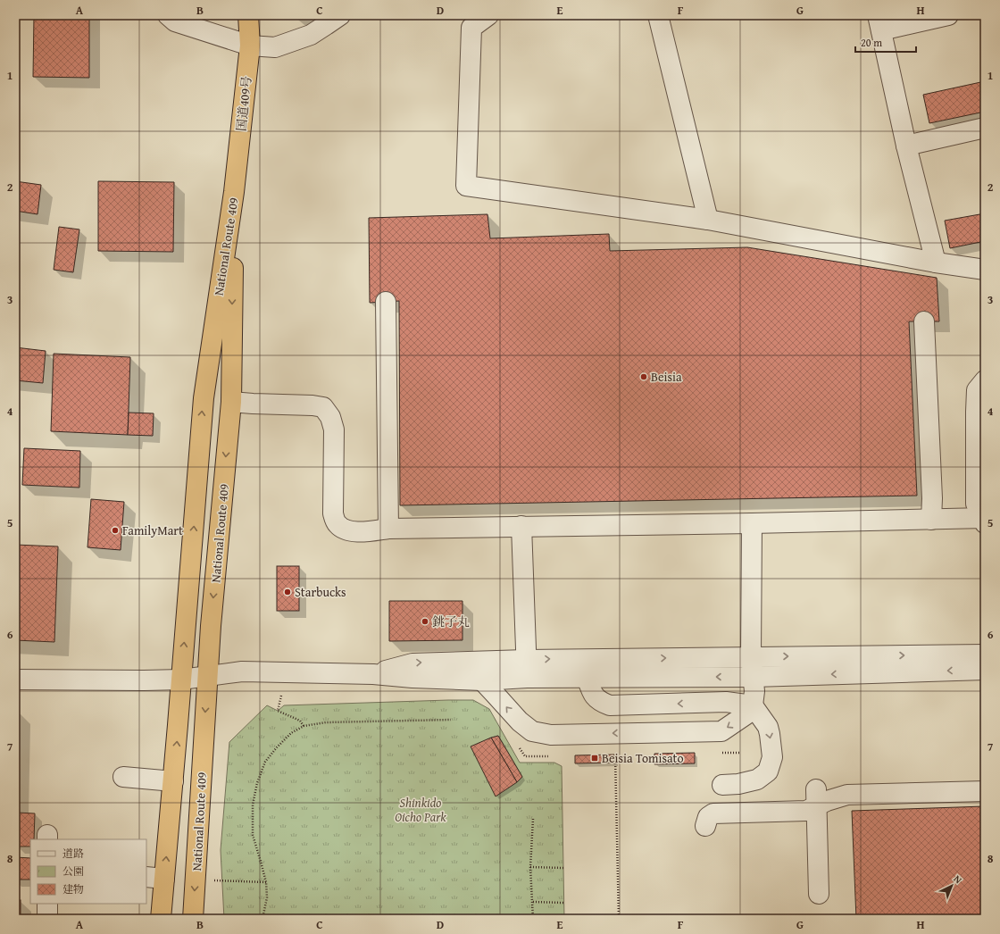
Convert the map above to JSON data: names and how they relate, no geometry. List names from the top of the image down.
{
  "streets": {
    "highway": ["国道409号", "National Route 409"]
  },
  "crossings": [
    ["国道409号", "National Route 409"]
  ],
  "parks": ["Shinkido Oicho Park"],
  "places": {
    "other": [
      "Beisia",
      "FamilyMart",
      "Starbucks",
      "銚子丸"
    ],
    "transit": ["Beisia Tomisato"]
  },
  "legend": ["道路", "公園", "建物"],
  "scale_bar": "20 m",
  "north": "top right",
  "grid": {
    "columns": [
      "A",
      "B",
      "C",
      "D",
      "E",
      "F",
      "G",
      "H"
    ],
    "rows": [
      "1",
      "2",
      "3",
      "4",
      "5",
      "6",
      "7",
      "8"
    ]
  }
}
